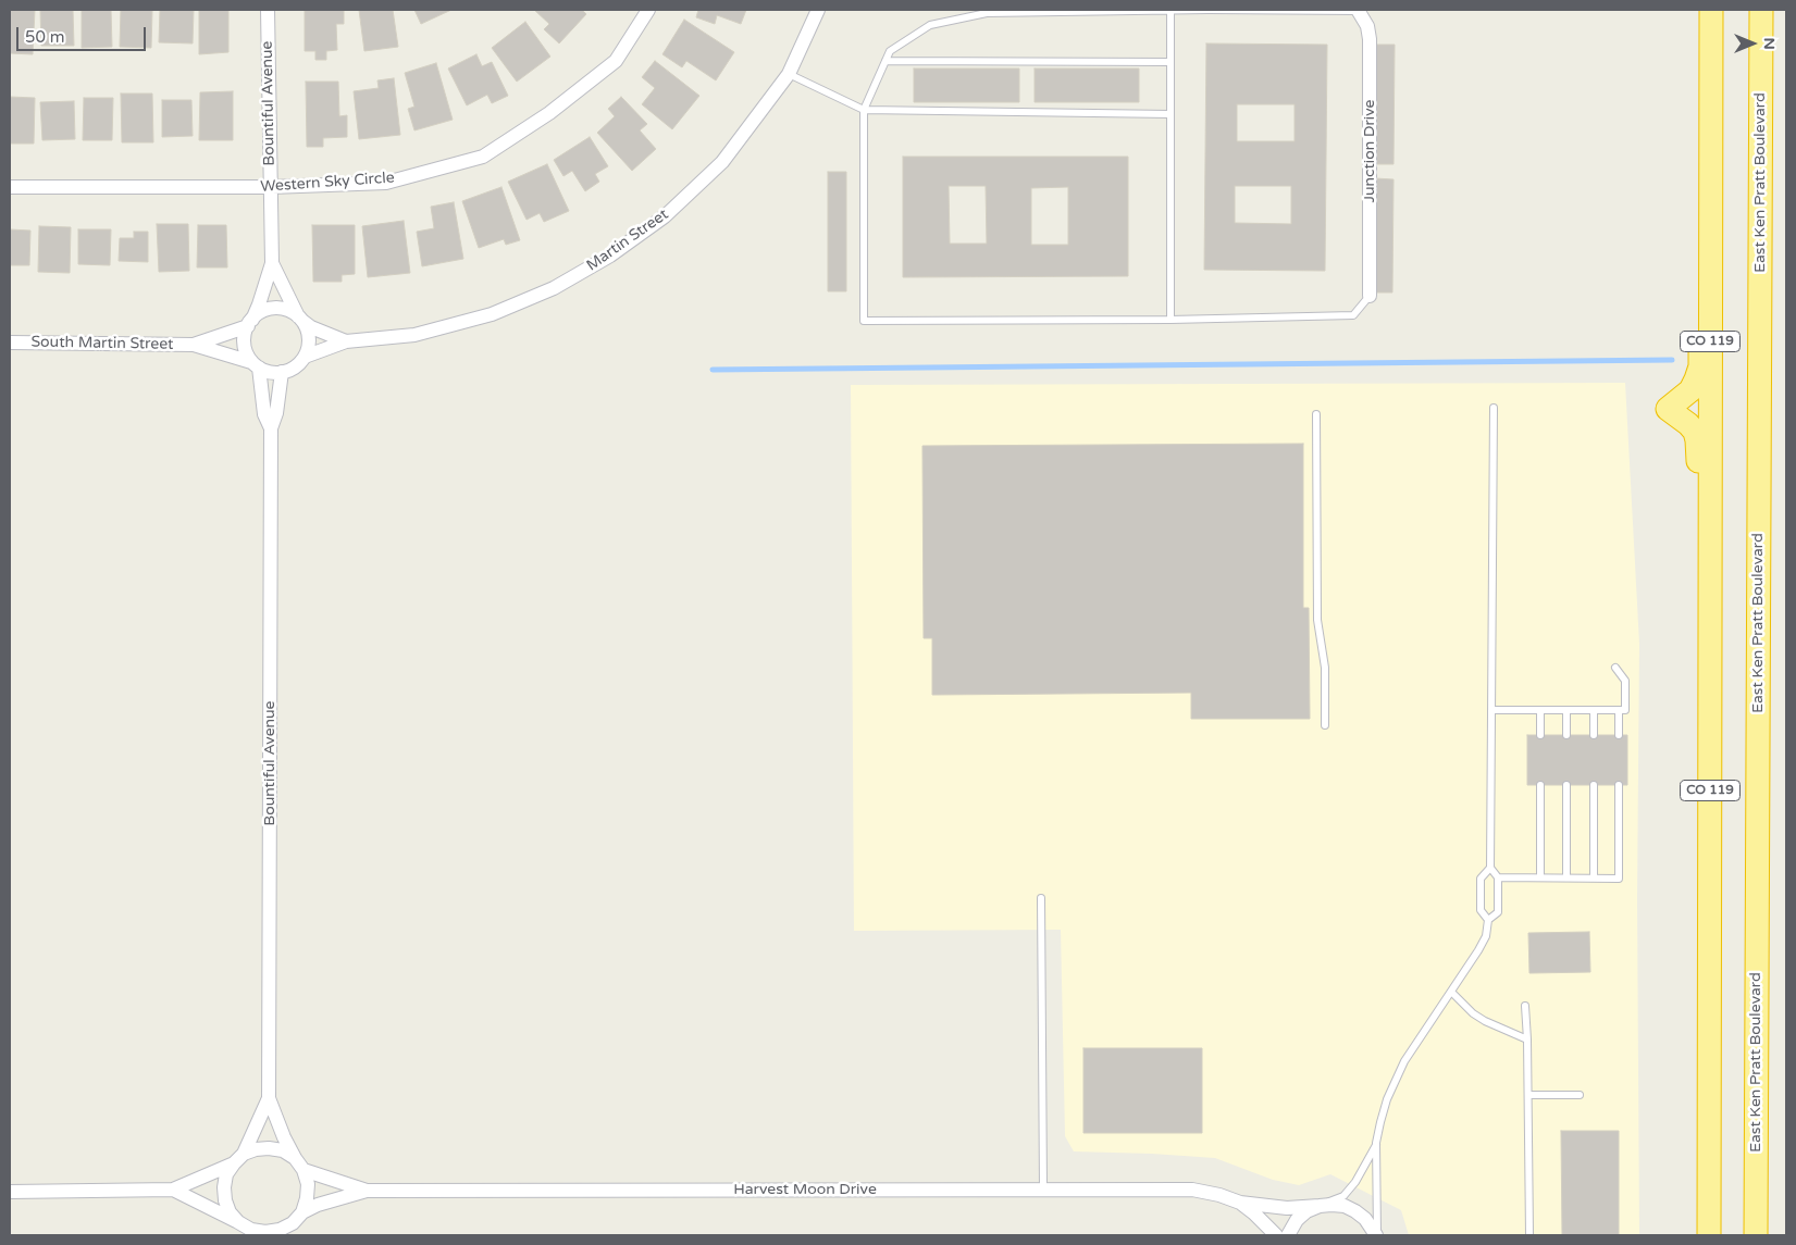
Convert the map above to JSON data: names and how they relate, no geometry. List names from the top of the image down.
{
  "streets": {
    "highway": ["East Ken Pratt Boulevard", "CO 119"],
    "street": [
      "Bountiful Avenue",
      "Junction Drive",
      "Western Sky Circle",
      "Martin Street",
      "South Martin Street",
      "Harvest Moon Drive"
    ]
  },
  "crossings": [
    ["Bountiful Avenue", "Western Sky Circle"],
    ["Bountiful Avenue", "Martin Street"],
    ["Bountiful Avenue", "South Martin Street"],
    ["Martin Street", "South Martin Street"]
  ],
  "scale_bar": "50 m",
  "north": "right"
}
